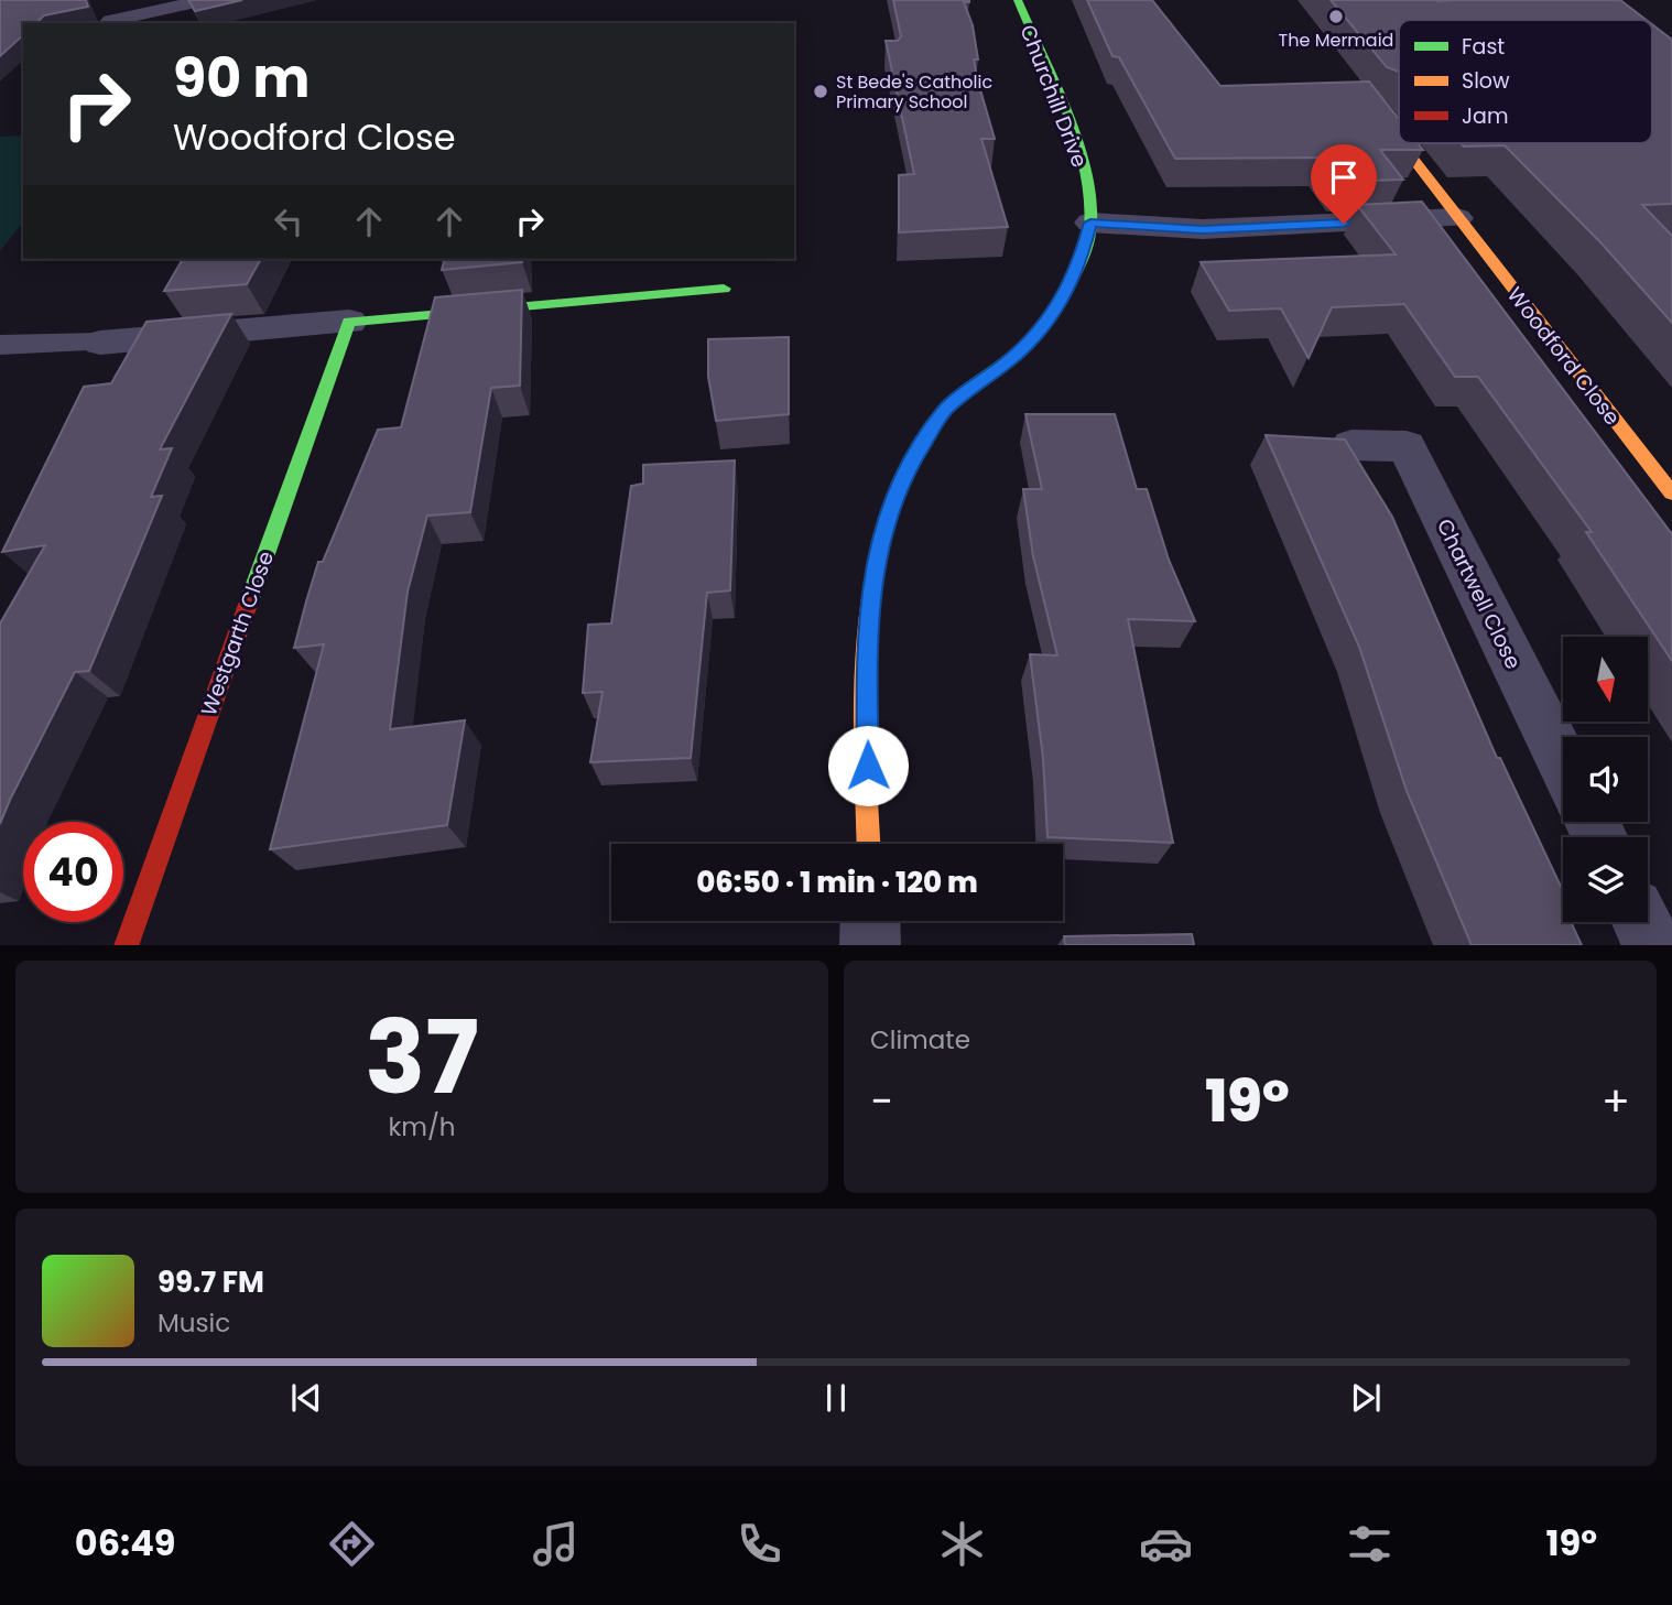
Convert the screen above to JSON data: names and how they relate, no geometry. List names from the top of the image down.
{
  "streets": {
    "street": [
      "Churchill Drive",
      "Woodford Close",
      "Chartwell Close",
      "Westgarth Close"
    ]
  },
  "places": ["The Mermaid", "St Bede's Catholic Primary School"],
  "legend": ["Fast", "Slow", "Jam"],
  "north": "bottom",
  "page": {
    "turn": ["90 m", "Woodford Close"],
    "limit": "40",
    "trip": "06:50 · 1 min · 120 m",
    "tile": [
      ["37", "km/h"],
      "Climate"
    ],
    "heat": ["−", "19°", "+"],
    "song": ["99.7 FM", "Music"],
    "tabs": ["06:49", "19°"]
  }
}
